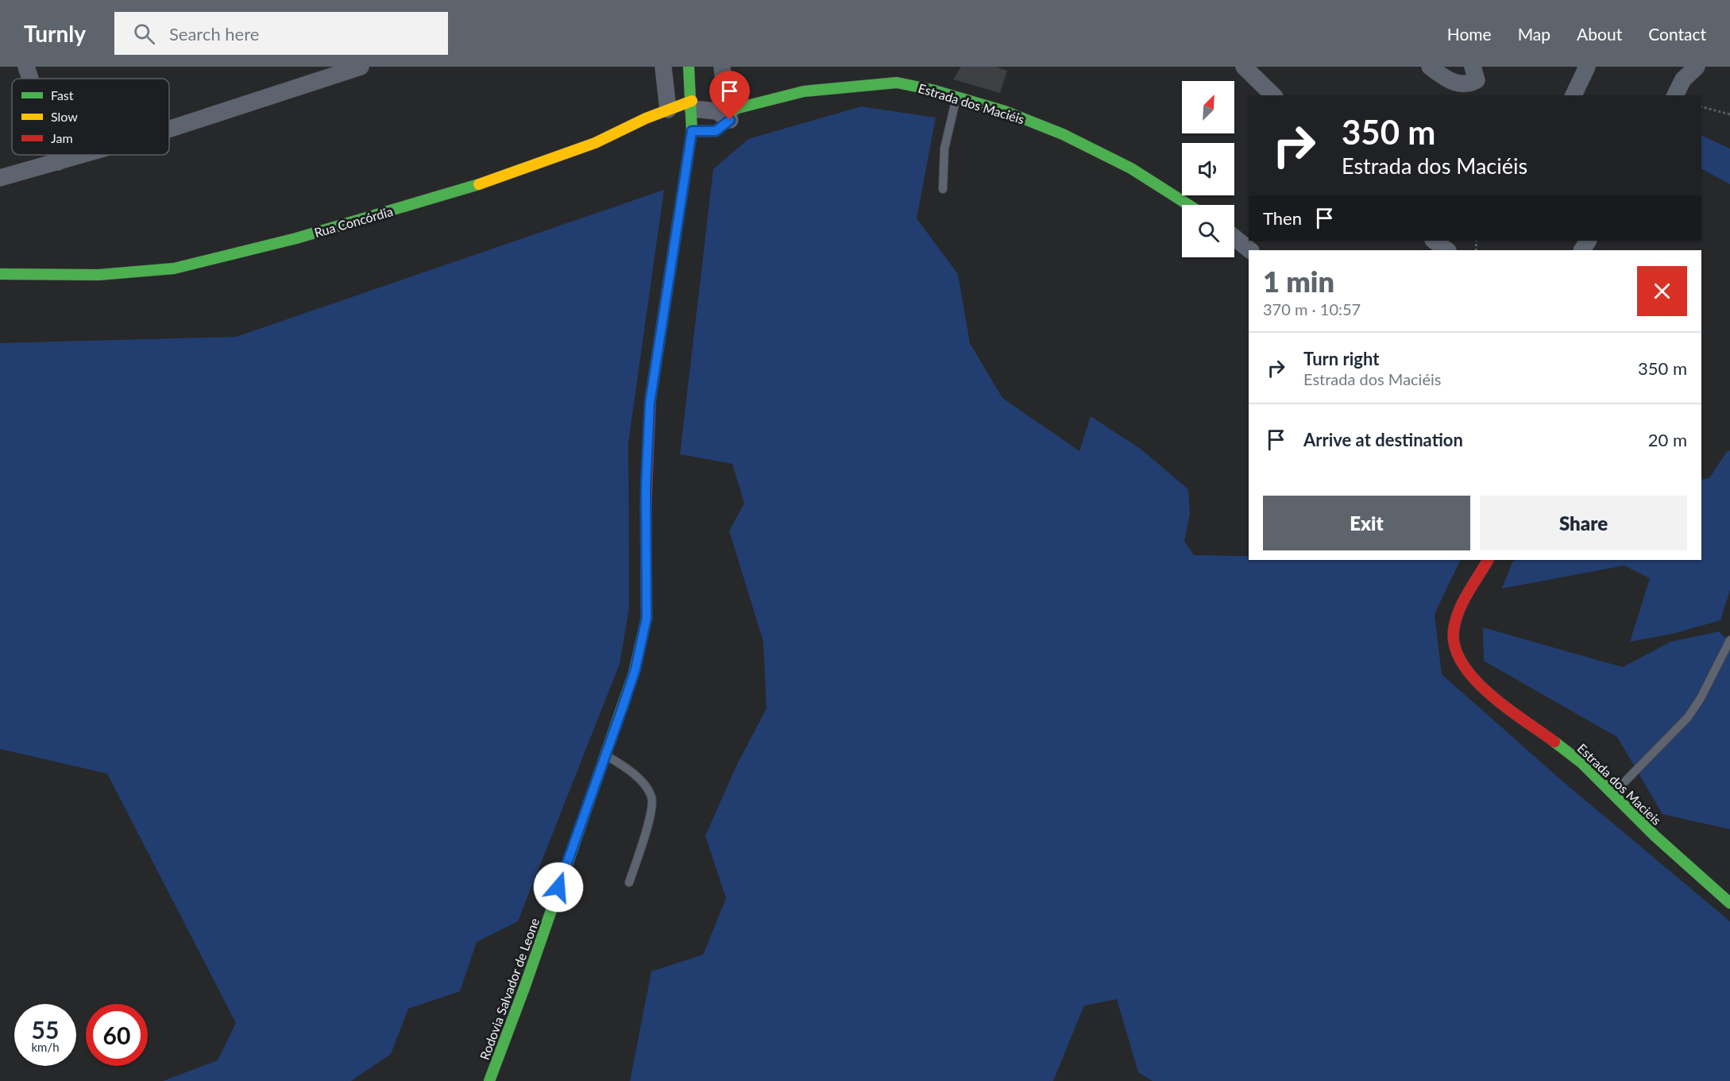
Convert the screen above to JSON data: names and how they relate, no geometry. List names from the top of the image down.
{
  "streets": {
    "street": [
      "Estrada dos Maciéis",
      "Rua Concórdia",
      "Estrada dos Macieis",
      "Rodovia Salvador de Leone"
    ]
  },
  "crossings": [
    ["Estrada dos Maciéis", "Rodovia Salvador de Leone"],
    ["Rua Concórdia", "Rodovia Salvador de Leone"]
  ],
  "legend": ["Fast", "Slow", "Jam"],
  "north": "top right",
  "page": {
    "header": "Turnly",
    "search": "Search here",
    "nav": [
      "Home",
      "Map",
      "About",
      "Contact"
    ],
    "turn": ["350 m", "Estrada dos Maciéis"],
    "then": "Then",
    "heading": ["1 min", "370 m · 10:57"],
    "list": [
      {
        "name": "Turn right",
        "note": "Estrada dos Maciéis",
        "value": "350 m"
      },
      {
        "name": "Arrive at destination",
        "value": "20 m"
      }
    ],
    "buttons": ["Exit", "Share"],
    "speed": "55 km/h",
    "limit": "60"
  }
}
